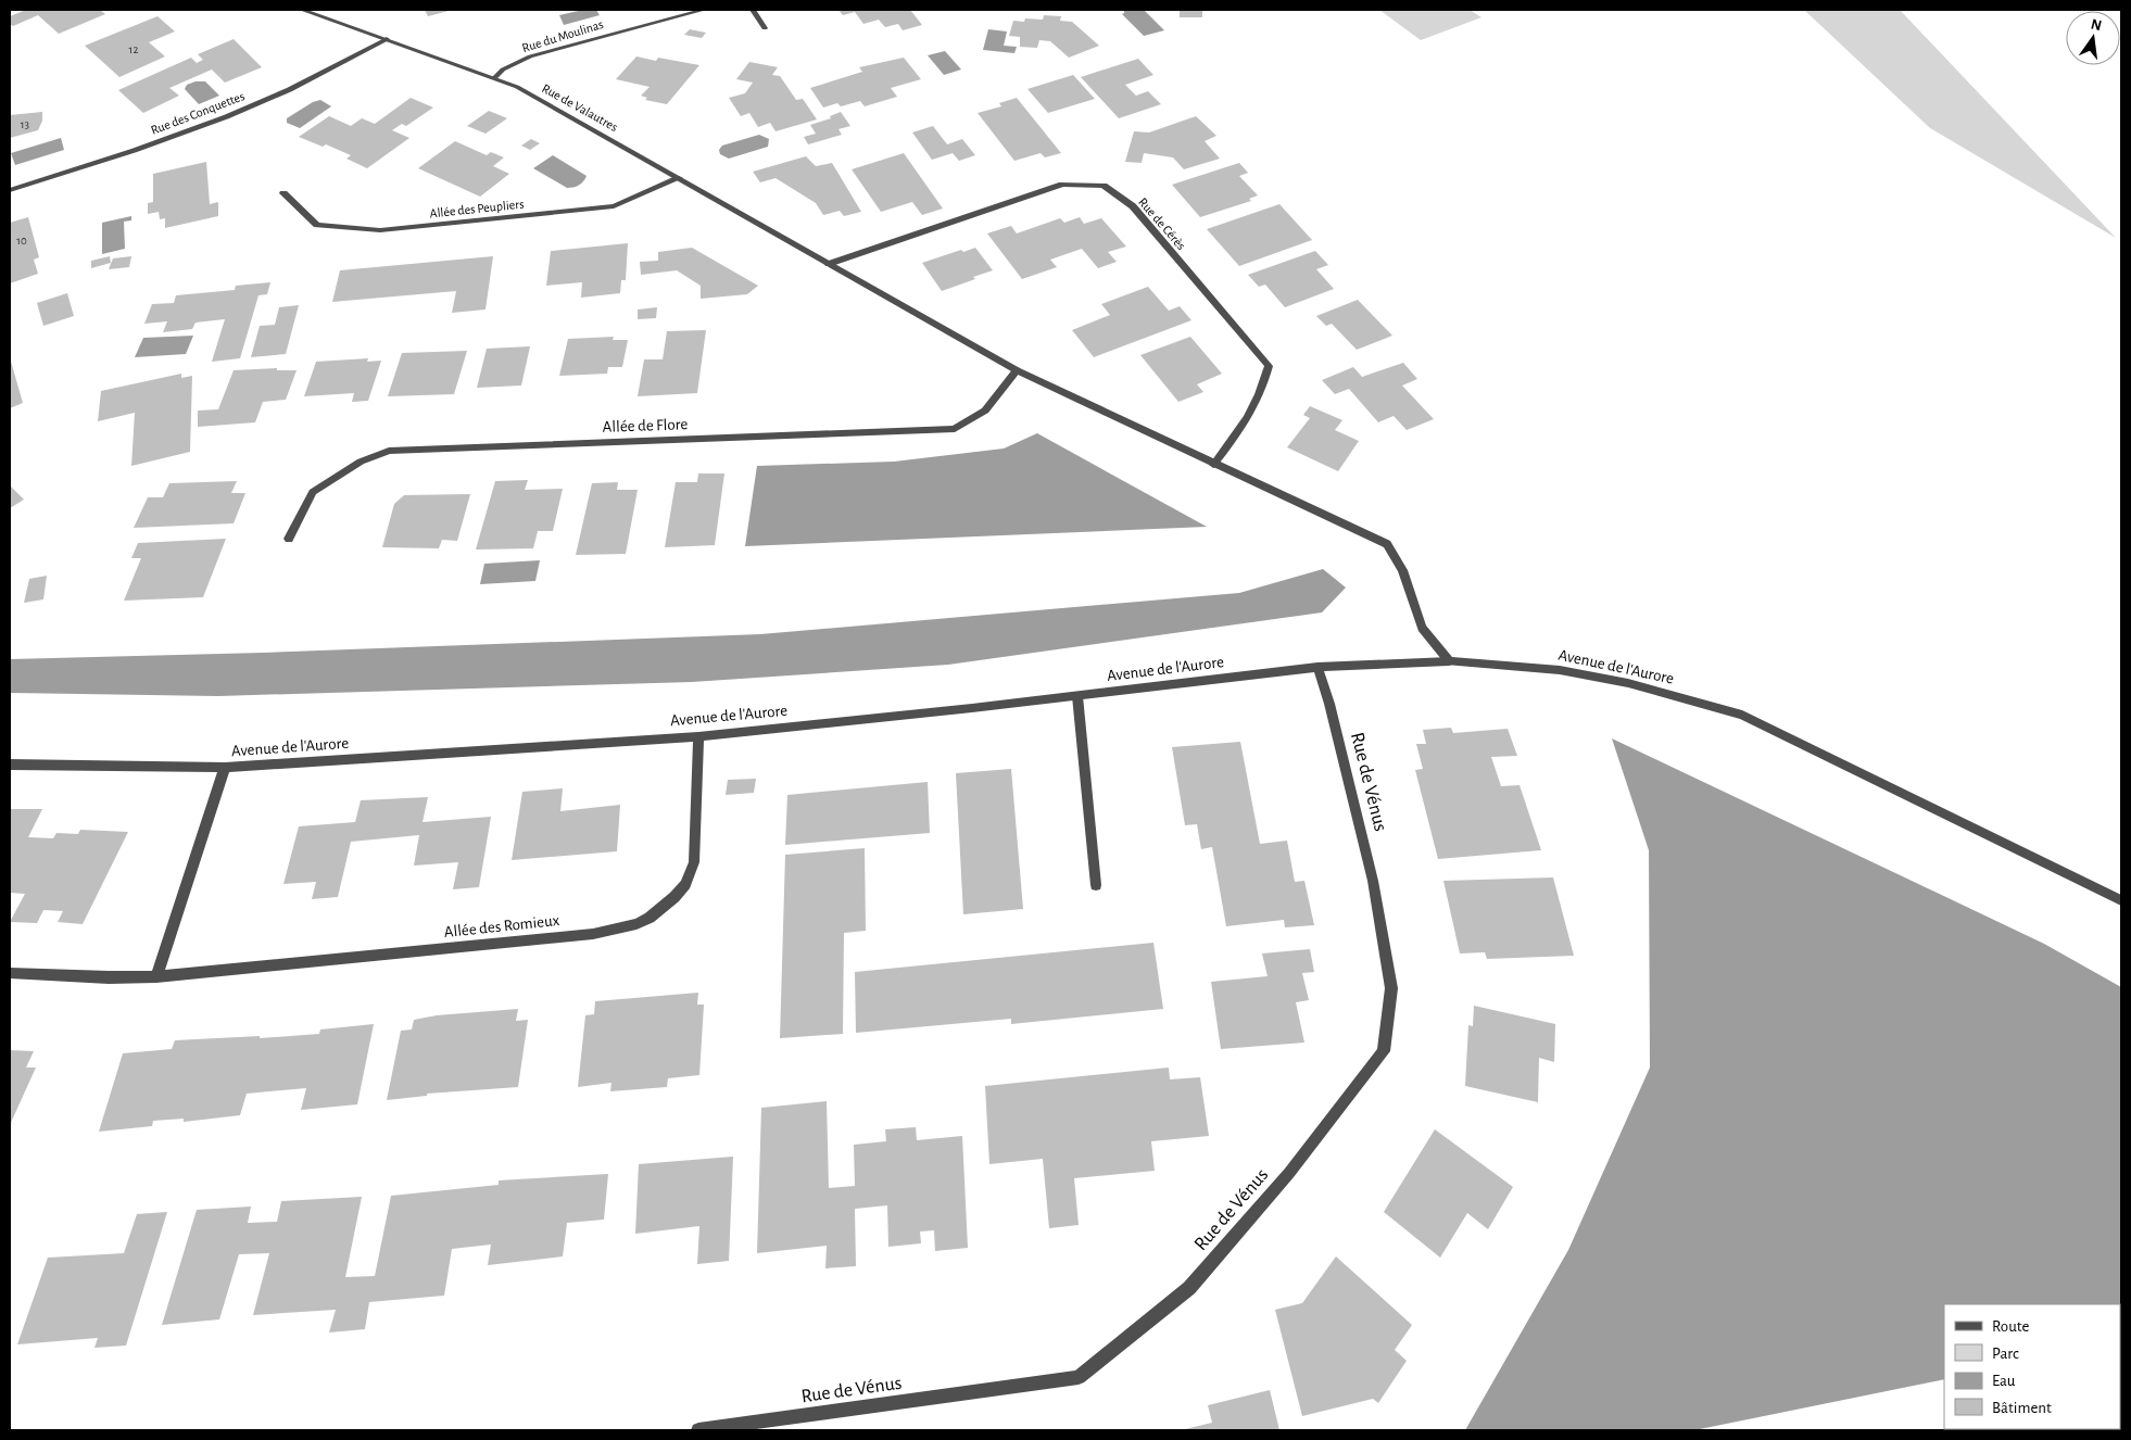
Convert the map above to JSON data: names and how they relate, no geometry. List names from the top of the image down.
{
  "streets": {
    "street": [
      "Rue du Moulinas",
      "Rue de Valautres",
      "Rue des Conquettes",
      "Allée des Peupliers",
      "Rue de Cérès",
      "Allée de Flore",
      "Avenue de l'Aurore",
      "Rue de Vénus",
      "Allée des Romieux"
    ]
  },
  "crossings": [
    ["Rue du Moulinas", "Rue de Valautres"],
    ["Rue de Valautres", "Rue des Conquettes"],
    ["Rue de Valautres", "Allée des Peupliers"],
    ["Rue de Valautres", "Rue de Cérès"],
    ["Rue de Valautres", "Allée de Flore"],
    ["Rue de Valautres", "Avenue de l'Aurore"],
    ["Avenue de l'Aurore", "Rue de Vénus"],
    ["Avenue de l'Aurore", "Allée des Romieux"]
  ],
  "house_numbers": ["12", "13", "10"],
  "legend": [
    "Route",
    "Parc",
    "Eau",
    "Bâtiment"
  ],
  "north": "top"
}
